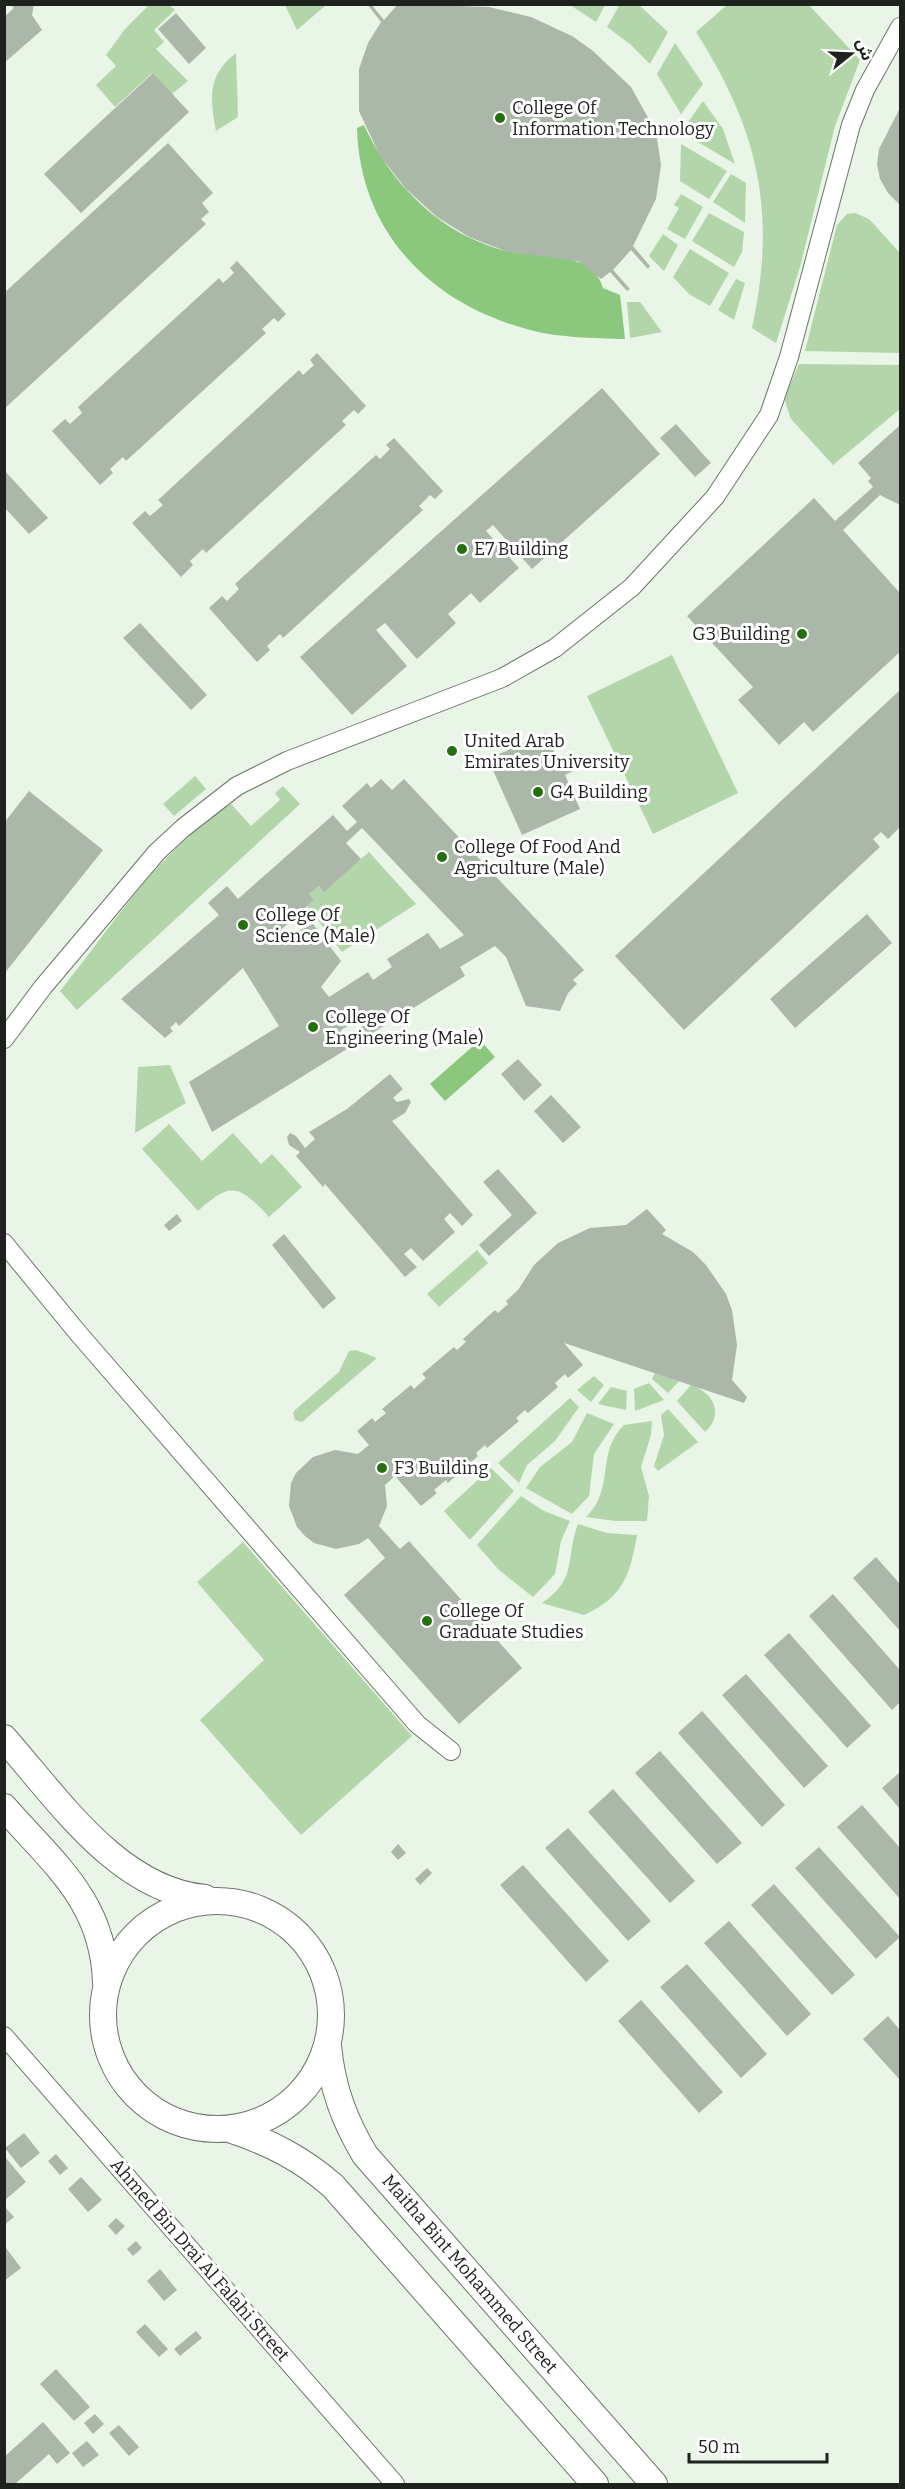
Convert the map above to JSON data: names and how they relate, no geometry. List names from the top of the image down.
{
  "streets": {
    "main road": ["Maitha Bint Mohammed Street"],
    "street": ["Ahmed Bin Drai Al Falahi Street"]
  },
  "places": [
    "College Of Information Technology",
    "E7 Building",
    "G3 Building",
    "United Arab Emirates University",
    "G4 Building",
    "College Of Food And Agriculture (Male)",
    "College Of Science (Male)",
    "College Of Engineering (Male)",
    "F3 Building",
    "College Of Graduate Studies"
  ],
  "scale_bar": "50 m",
  "north": "right"
}
